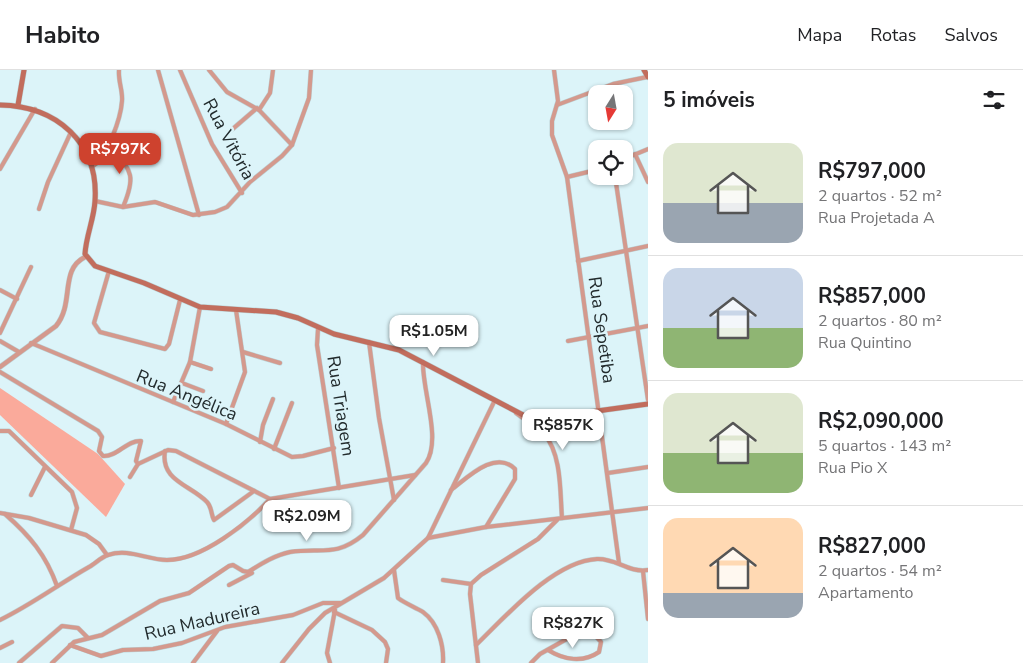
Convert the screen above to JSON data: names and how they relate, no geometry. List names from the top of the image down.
{
  "streets": {
    "street": [
      "Rua Vitória",
      "Rua Sepetiba",
      "Rua Angélica",
      "Rua Triagem",
      "Rua Madureira"
    ]
  },
  "crossings": [
    ["Rua Angélica", "Rua Triagem"]
  ],
  "north": "bottom",
  "page": {
    "header": "Habito",
    "nav": ["Mapa", "Rotas", "Salvos"],
    "heading": "5 imóveis",
    "list": [
      {
        "name": "R$797,000",
        "note": "2 quartos · 52 m² · Rua Projetada A"
      },
      {
        "name": "R$857,000",
        "note": "2 quartos · 80 m² · Rua Quintino"
      },
      {
        "name": "R$2,090,000",
        "note": "5 quartos · 143 m² · Rua Pio X"
      },
      {
        "name": "R$827,000",
        "note": "2 quartos · 54 m² · Apartamento"
      }
    ],
    "price": [
      "R$797K",
      "R$1.05M",
      "R$857K",
      "R$2.09M",
      "R$827K"
    ]
  }
}
